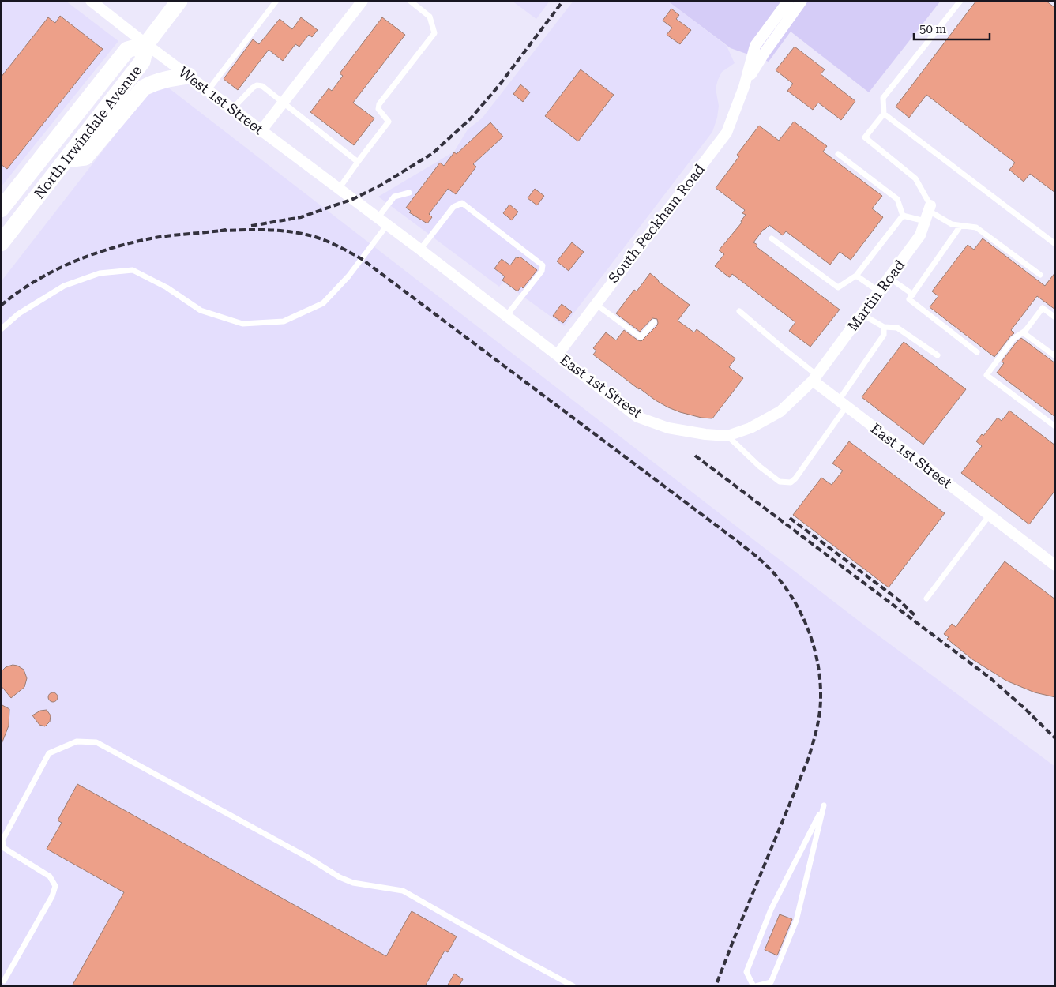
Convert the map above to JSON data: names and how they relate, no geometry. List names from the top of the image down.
{
  "streets": {
    "main road": ["North Irwindale Avenue"],
    "street": [
      "West 1st Street",
      "South Peckham Road",
      "Martin Road",
      "East 1st Street"
    ]
  },
  "crossings": [
    ["West 1st Street", "North Irwindale Avenue"],
    ["West 1st Street", "East 1st Street"],
    ["South Peckham Road", "East 1st Street"],
    ["Martin Road", "East 1st Street"]
  ],
  "scale_bar": "50 m"
}
